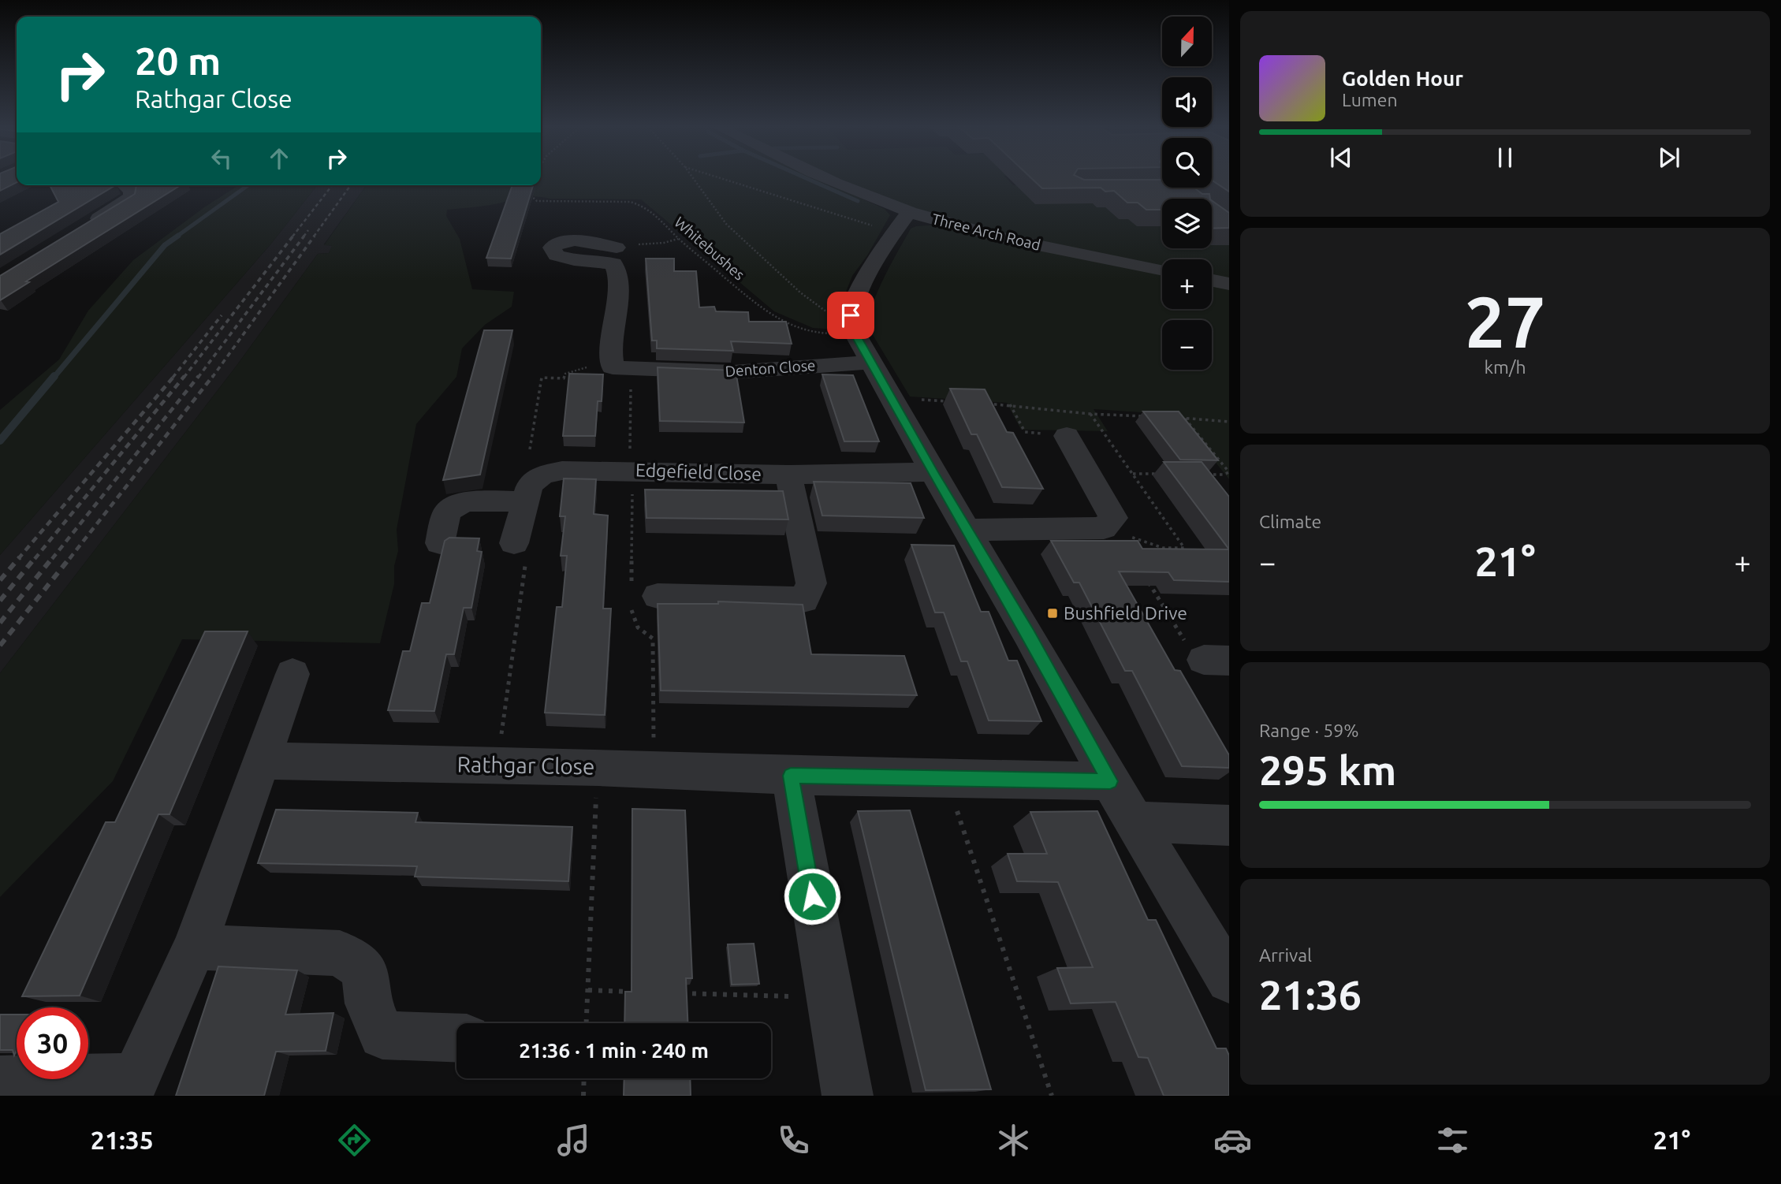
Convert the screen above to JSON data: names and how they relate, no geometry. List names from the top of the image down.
{
  "streets": {
    "street": [
      "Three Arch Road",
      "Denton Close",
      "Edgefield Close",
      "Rathgar Close"
    ],
    "path": ["Whitebushes"]
  },
  "places": {
    "transit": ["Bushfield Drive"]
  },
  "north": "top",
  "page": {
    "map_buttons": ["+", "−"],
    "turn": ["20 m", "Rathgar Close"],
    "song": ["Golden Hour", "Lumen"],
    "tile": [
      ["27", "km/h"],
      "Climate",
      ["Range · 59%", "295 km"],
      ["Arrival", "21:36"]
    ],
    "heat": ["−", "21°", "+"],
    "limit": "30",
    "trip": "21:36 · 1 min · 240 m",
    "tabs": ["21:35", "21°"]
  }
}
